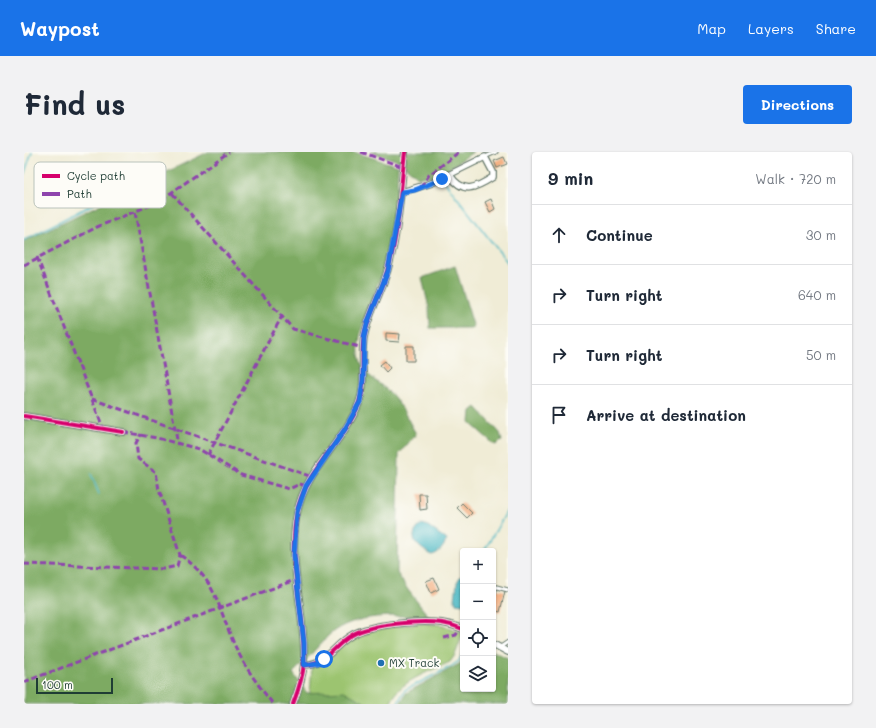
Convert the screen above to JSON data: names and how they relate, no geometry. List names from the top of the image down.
{
  "places": ["MX Track"],
  "legend": ["Cycle path", "Path"],
  "scale_bar": "100 m",
  "page": {
    "header": "Waypost",
    "nav": ["Map", "Layers", "Share"],
    "buttons": "Directions",
    "title": "Find us",
    "heading": ["9 min", "Walk · 720 m"],
    "list": [
      ["Continue", "30 m"],
      ["Turn right", "640 m"],
      ["Turn right", "50 m"],
      "Arrive at destination"
    ],
    "map_buttons": ["+", "−"],
    "scale": "100 m"
  }
}
